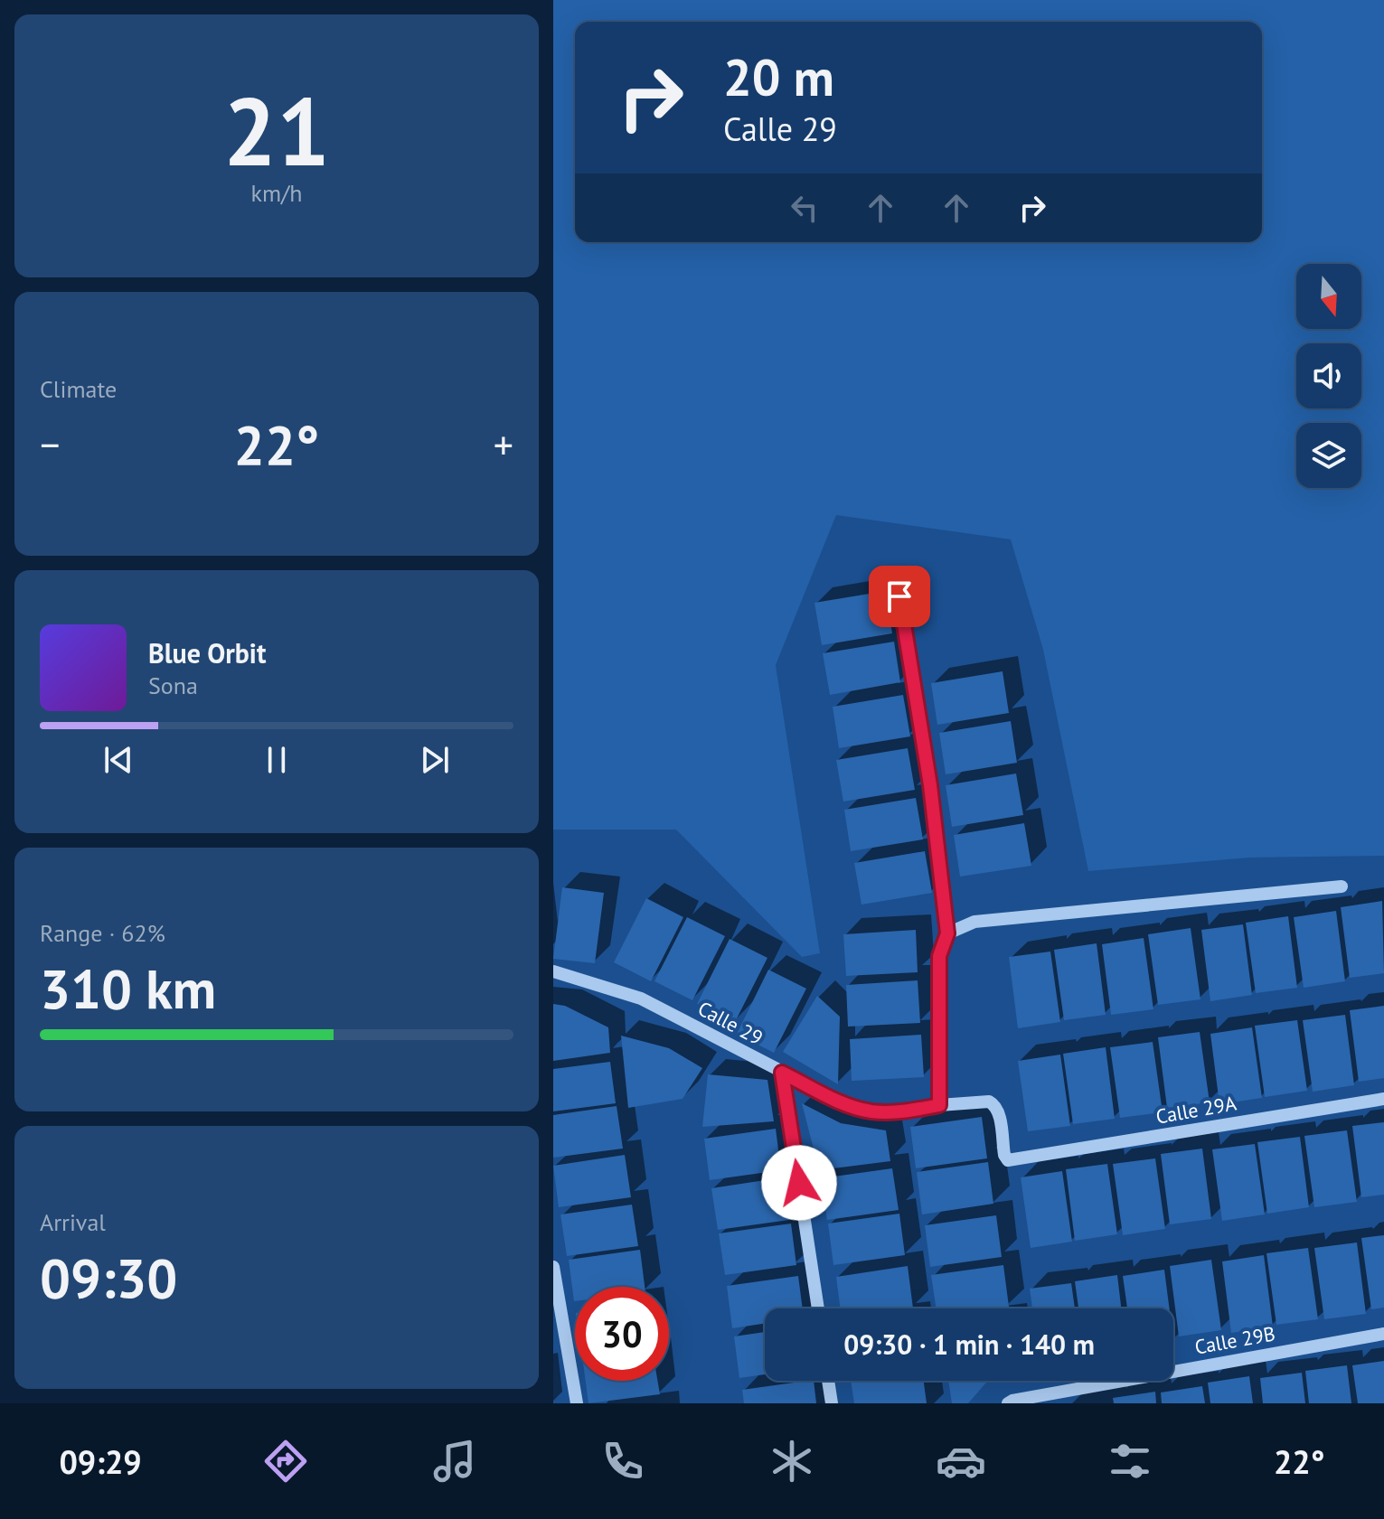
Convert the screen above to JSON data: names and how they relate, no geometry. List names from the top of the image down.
{
  "streets": {
    "street": ["Calle 29", "Calle 29A", "Calle 29B"]
  },
  "crossings": [
    ["Calle 29", "Calle 29A"]
  ],
  "north": "bottom",
  "page": {
    "tile": [
      ["21", "km/h"],
      "Climate",
      ["Range · 62%", "310 km"],
      ["Arrival", "09:30"]
    ],
    "turn": ["20 m", "Calle 29"],
    "heat": ["−", "22°", "+"],
    "song": ["Blue Orbit", "Sona"],
    "limit": "30",
    "trip": "09:30 · 1 min · 140 m",
    "tabs": ["09:29", "22°"]
  }
}
